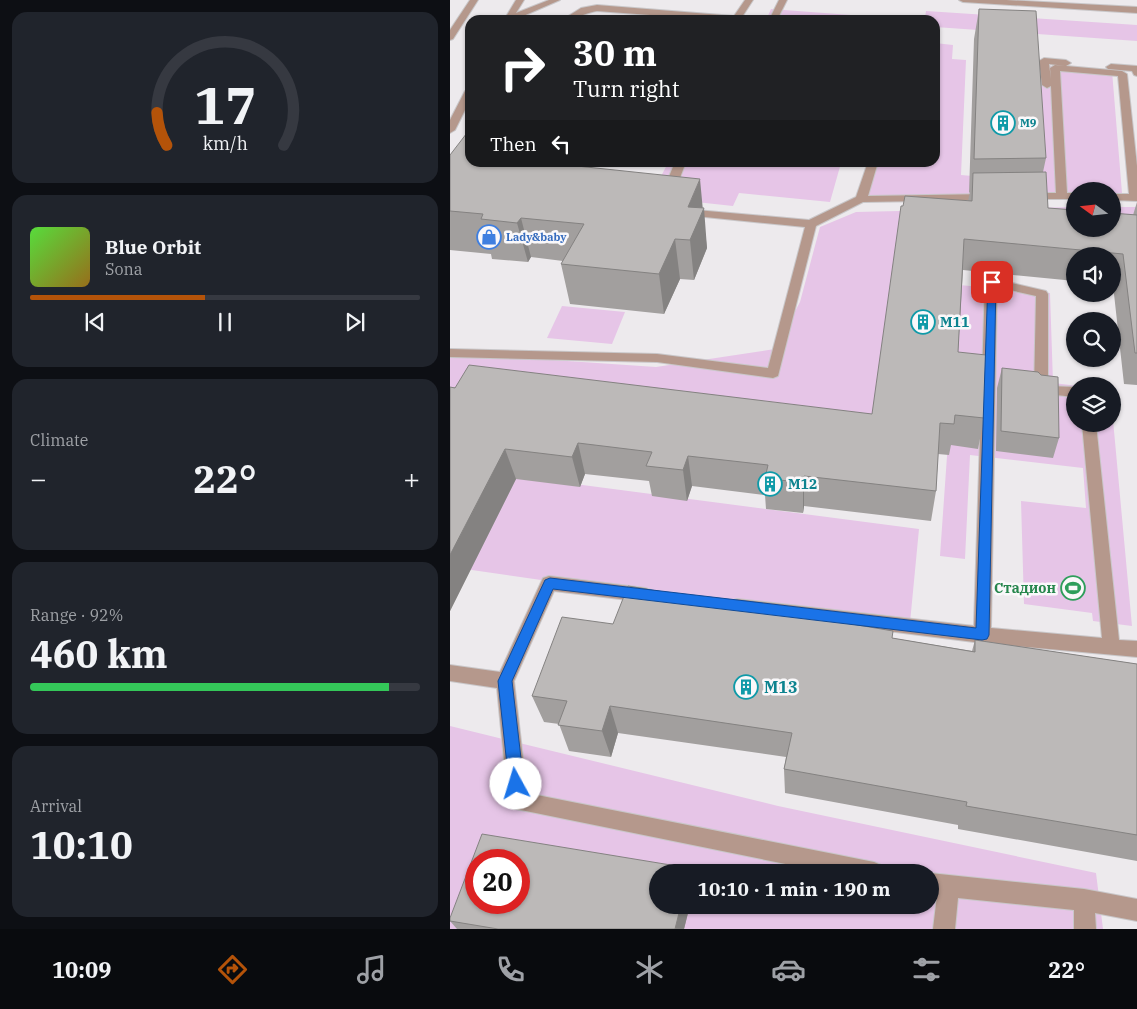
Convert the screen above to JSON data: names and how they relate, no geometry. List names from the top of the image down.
{
  "places": {
    "building": [
      "М9",
      "М11",
      "М12",
      "М13"
    ],
    "shop": ["Lady&baby"],
    "sports": ["Стадион"]
  },
  "north": "left",
  "page": {
    "turn": ["30 m", "Turn right"],
    "then": "Then",
    "song": ["Blue Orbit", "Sona"],
    "tile": [
      "Climate",
      ["Range · 92%", "460 km"],
      ["Arrival", "10:10"]
    ],
    "heat": ["−", "22°", "+"],
    "limit": "20",
    "trip": "10:10 · 1 min · 190 m",
    "tabs": ["10:09", "22°"],
    "gauge": ["17", "km/h"]
  }
}
